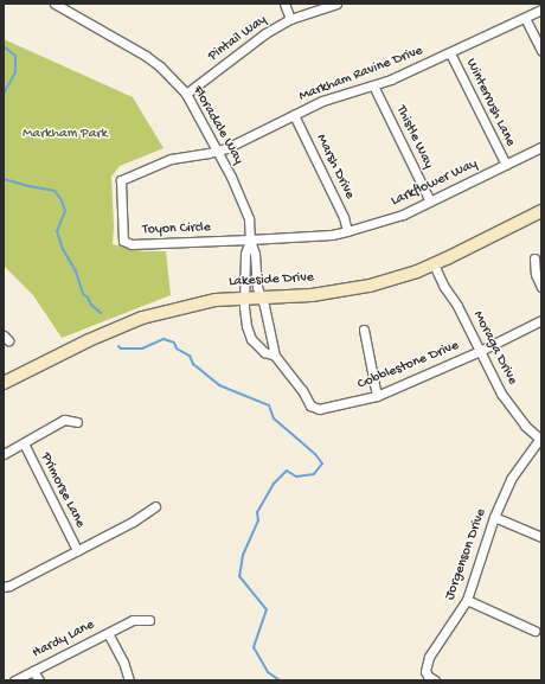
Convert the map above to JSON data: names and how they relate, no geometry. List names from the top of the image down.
{
  "streets": {
    "street": [
      "Pintail Way",
      "Markham Ravine Drive",
      "Winterrush Lane",
      "Floradale Way",
      "Thistle Way",
      "Marsh Drive",
      "Larkflower Way",
      "Toyon Circle",
      "Lakeside Drive",
      "Moraga Drive",
      "Cobblestone Drive",
      "Primorse Lane",
      "Jorgenson Drive",
      "Hardy Lane"
    ]
  },
  "crossings": [
    ["Pintail Way", "Floradale Way"],
    ["Markham Ravine Drive", "Winterrush Lane"],
    ["Markham Ravine Drive", "Floradale Way"],
    ["Markham Ravine Drive", "Thistle Way"],
    ["Markham Ravine Drive", "Marsh Drive"],
    ["Markham Ravine Drive", "Toyon Circle"],
    ["Winterrush Lane", "Larkflower Way"],
    ["Floradale Way", "Larkflower Way"],
    ["Floradale Way", "Toyon Circle"],
    ["Floradale Way", "Lakeside Drive"],
    ["Floradale Way", "Cobblestone Drive"],
    ["Thistle Way", "Larkflower Way"],
    ["Marsh Drive", "Larkflower Way"],
    ["Larkflower Way", "Toyon Circle"],
    ["Lakeside Drive", "Moraga Drive"],
    ["Lakeside Drive", "Cobblestone Drive"],
    ["Moraga Drive", "Cobblestone Drive"],
    ["Moraga Drive", "Jorgenson Drive"]
  ],
  "parks": ["Markham Park"]
}
